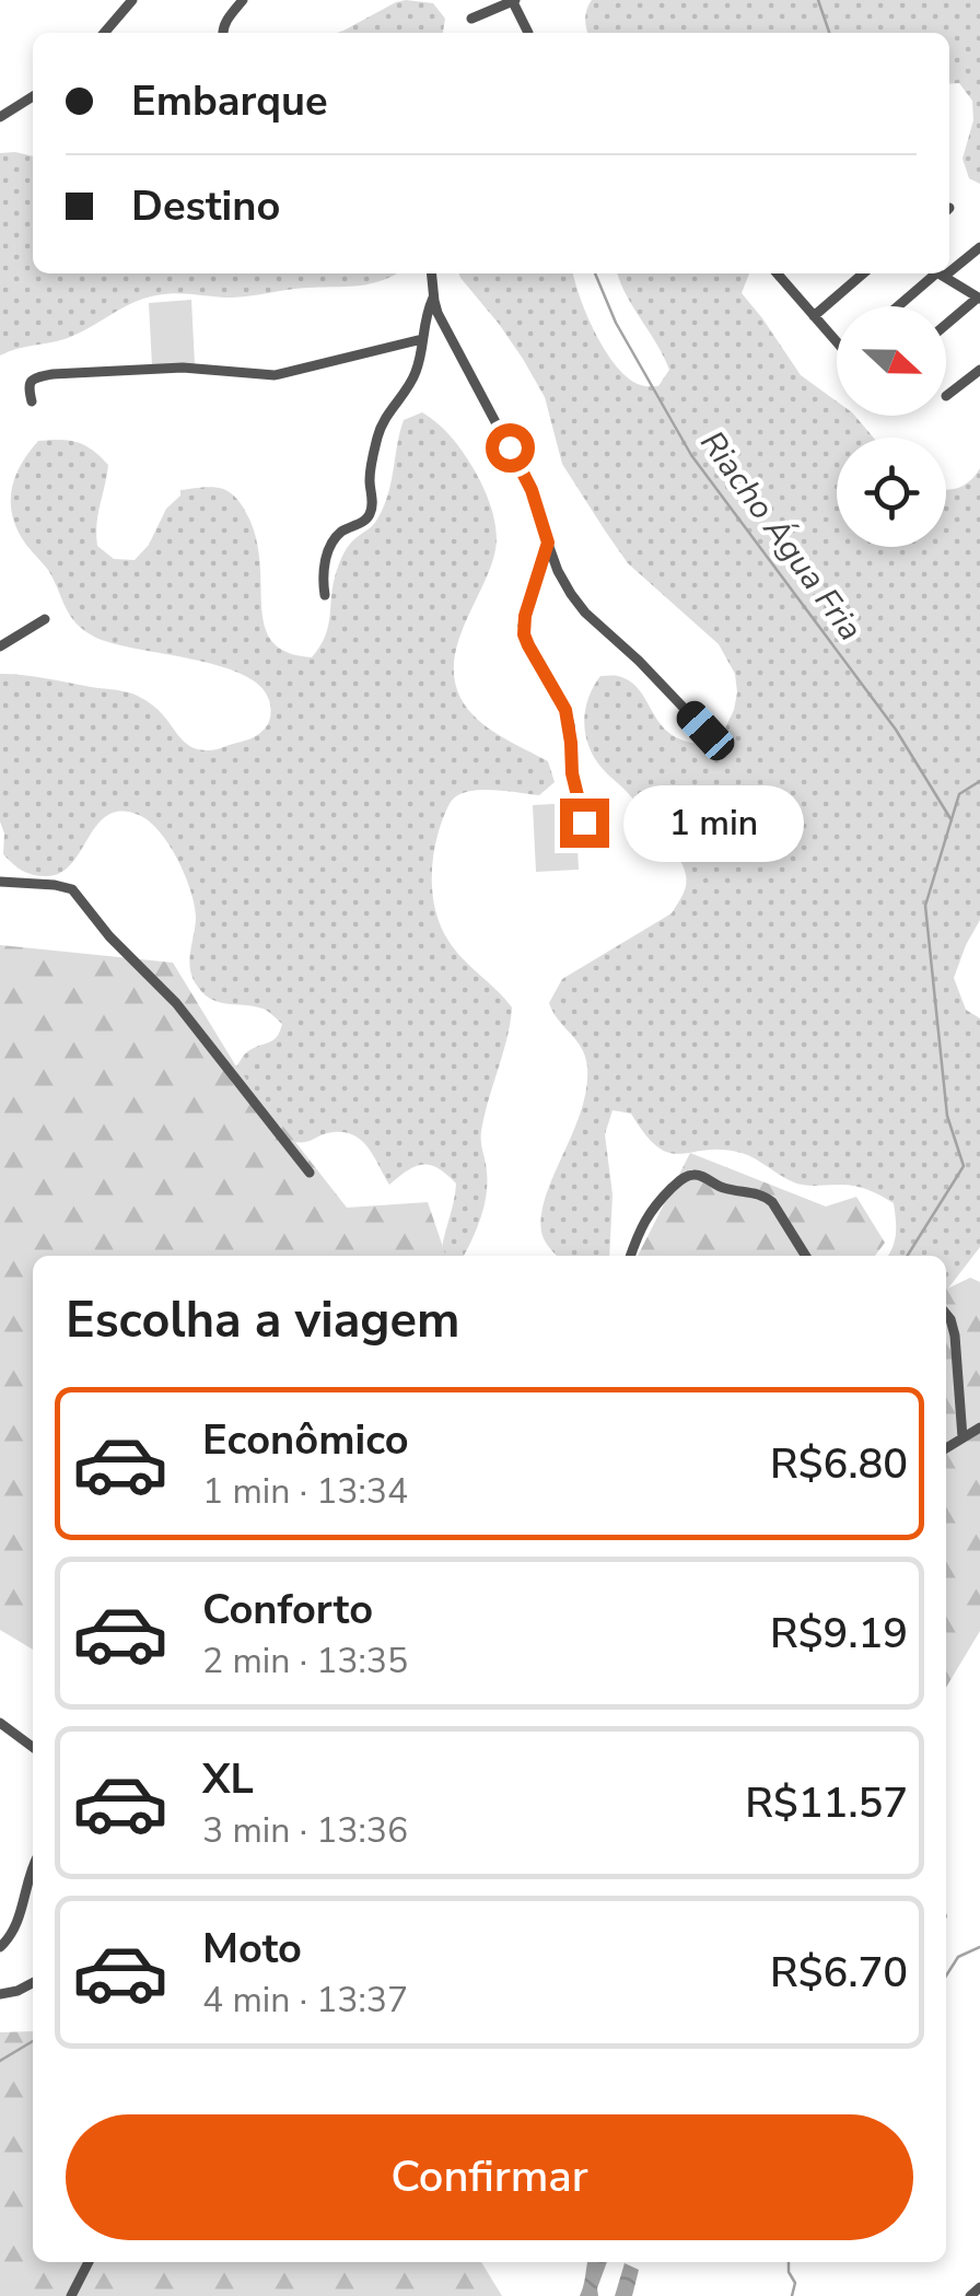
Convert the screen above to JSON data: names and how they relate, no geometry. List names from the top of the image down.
{
  "water": ["Riacho Água Fria"],
  "north": "right",
  "page": {
    "banner": ["Embarque", "Destino"],
    "bubble": "1 min",
    "heading": "Escolha a viagem",
    "list": [
      {
        "name": "Econômico",
        "note": "1 min · 13:34",
        "value": "R$6.80"
      },
      {
        "name": "Conforto",
        "note": "2 min · 13:35",
        "value": "R$9.19"
      },
      {
        "name": "XL",
        "note": "3 min · 13:36",
        "value": "R$11.57"
      },
      {
        "name": "Moto",
        "note": "4 min · 13:37",
        "value": "R$6.70"
      }
    ],
    "buttons": "Confirmar"
  }
}
